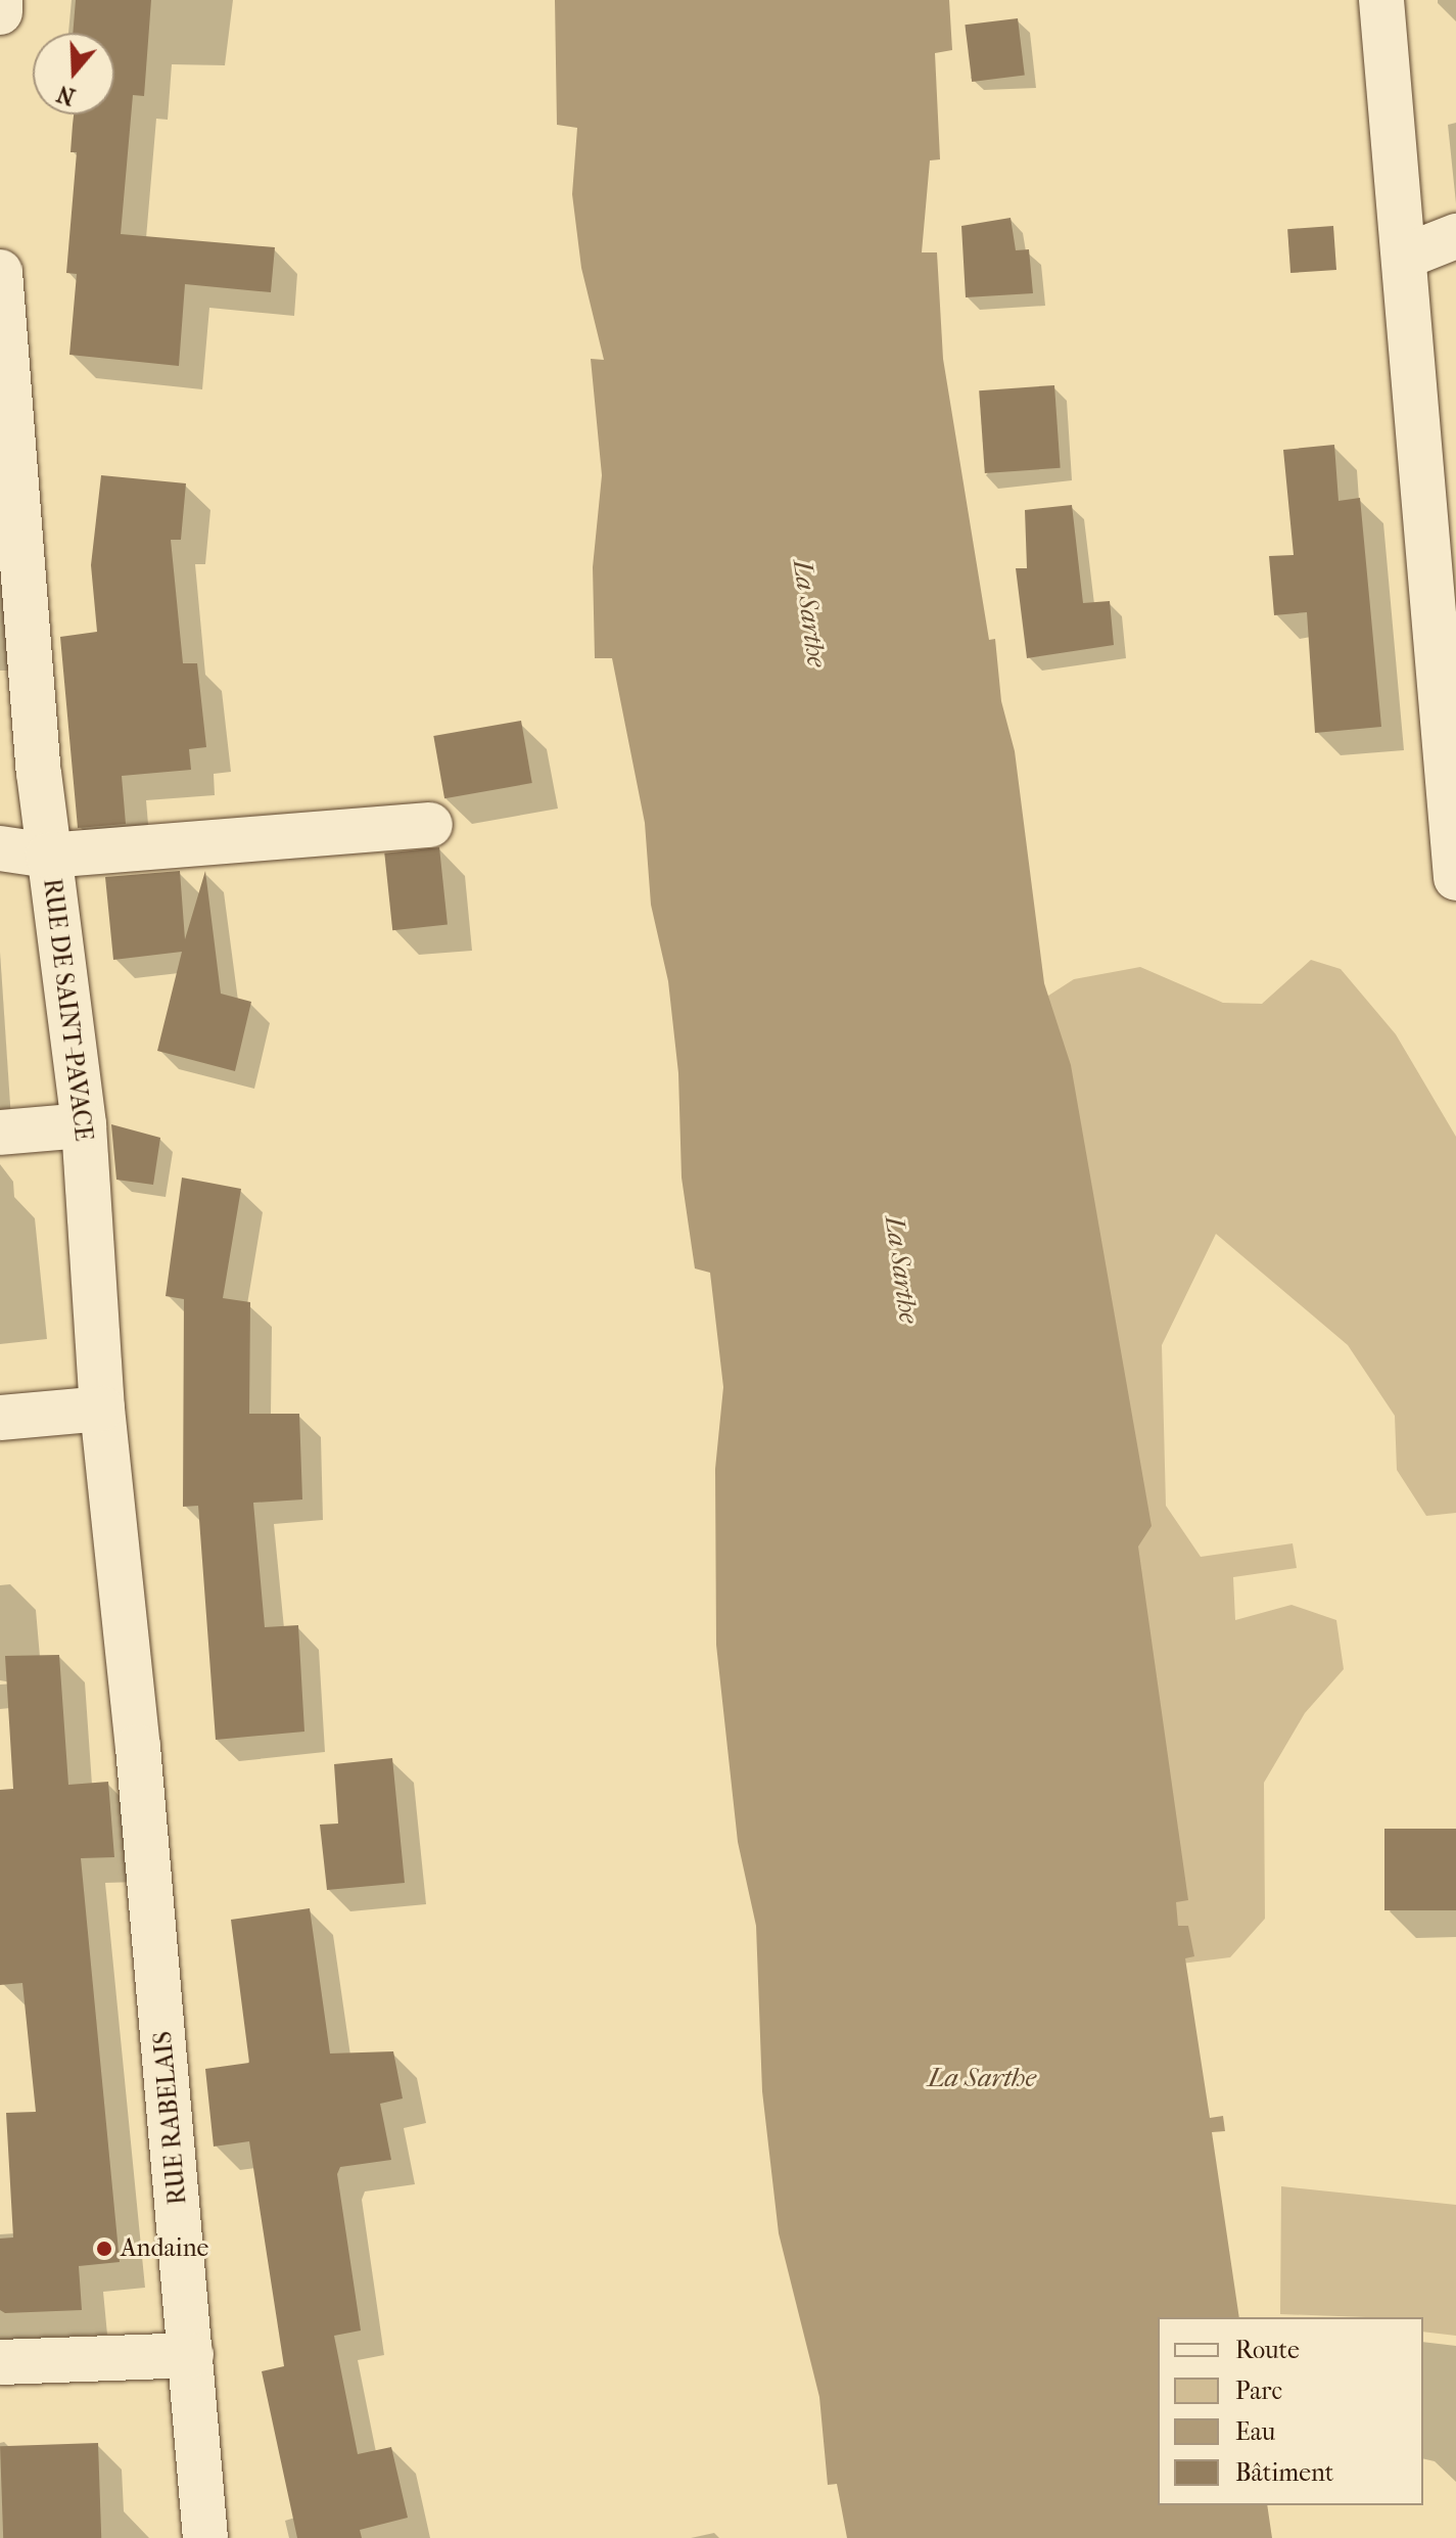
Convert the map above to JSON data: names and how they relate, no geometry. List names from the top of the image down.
{
  "streets": {
    "street": ["RUE DE SAINT-PAVACE", "RUE RABELAIS"]
  },
  "crossings": [
    ["RUE DE SAINT-PAVACE", "RUE RABELAIS"]
  ],
  "water": ["La Sarthe"],
  "places": ["Andaine"],
  "legend": [
    "Route",
    "Parc",
    "Eau",
    "Bâtiment"
  ],
  "north": "bottom"
}
